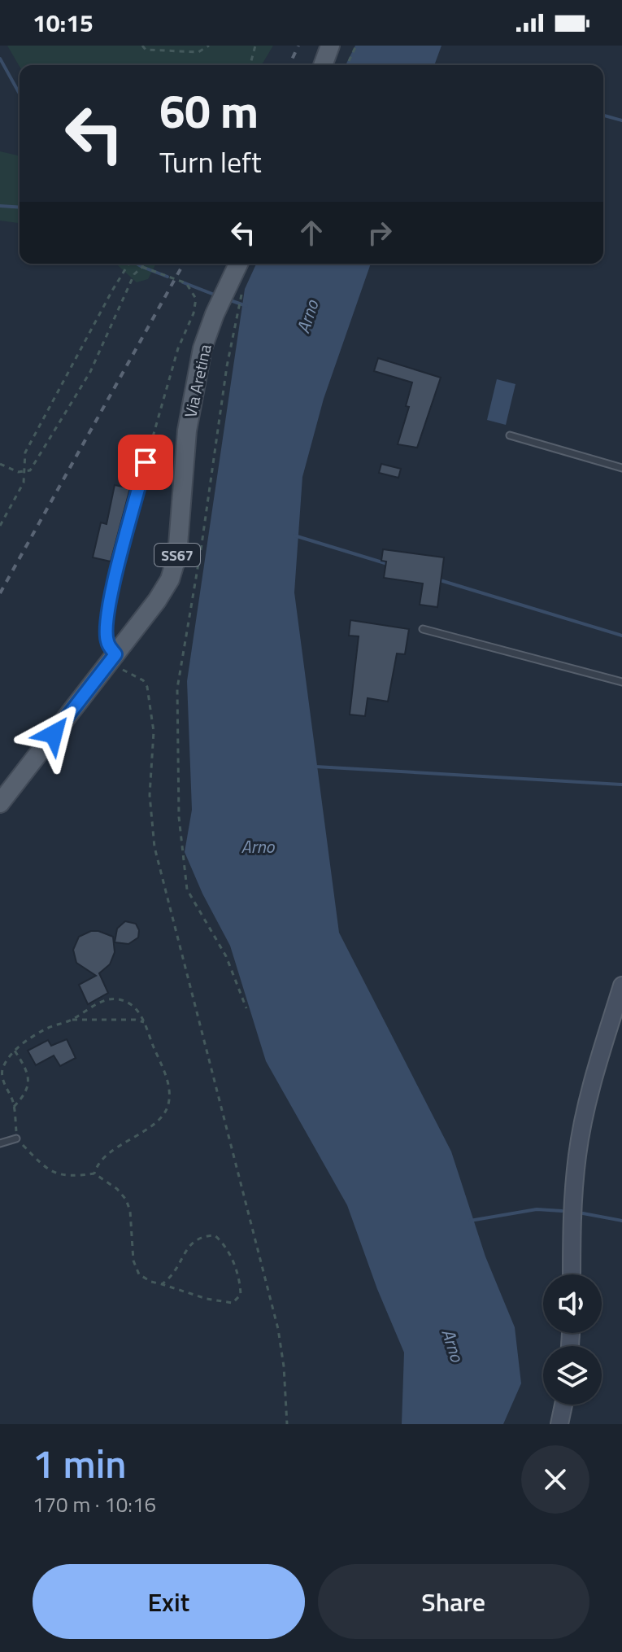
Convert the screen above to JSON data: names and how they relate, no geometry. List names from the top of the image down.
{
  "streets": {
    "main road": ["Via Aretina", "SS67"]
  },
  "water": ["Arno"],
  "page": {
    "status": "10:15",
    "turn": ["60 m", "Turn left"],
    "heading": ["1 min", "170 m · 10:16"],
    "buttons": ["Exit", "Share"]
  }
}
